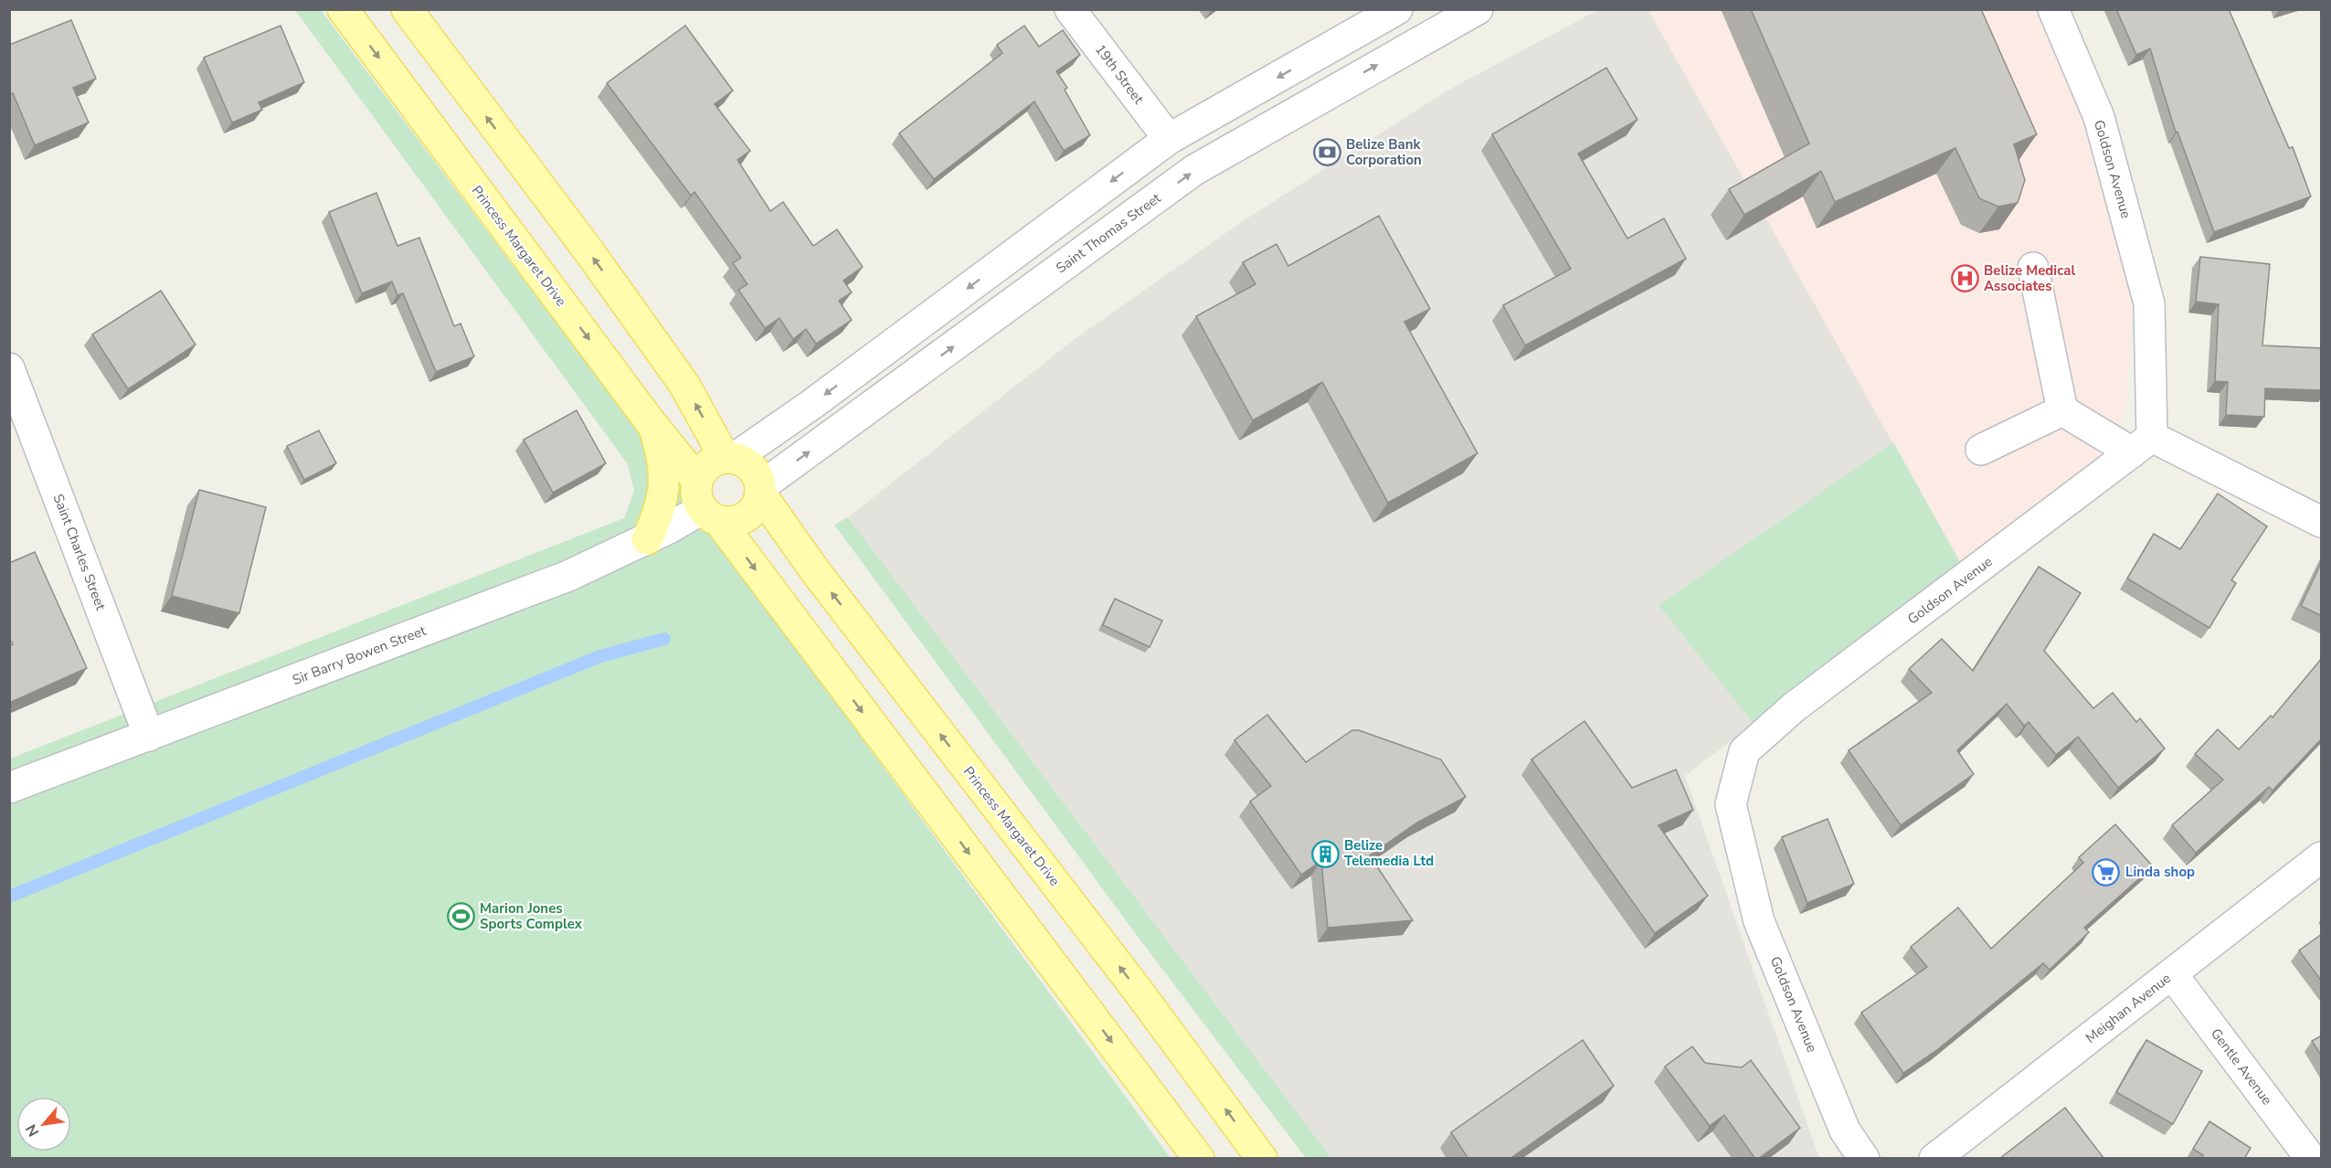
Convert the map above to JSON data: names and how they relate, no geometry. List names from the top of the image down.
{
  "streets": {
    "main road": ["Princess Margaret Drive"],
    "street": [
      "19th Street",
      "Goldson Avenue",
      "Saint Thomas Street",
      "Saint Charles Street",
      "Sir Barry Bowen Street",
      "Meighan Avenue",
      "Gentle Avenue"
    ]
  },
  "crossings": [
    ["Saint Thomas Street", "Princess Margaret Drive"],
    ["Saint Thomas Street", "Sir Barry Bowen Street"],
    ["Princess Margaret Drive", "Sir Barry Bowen Street"],
    ["Saint Charles Street", "Sir Barry Bowen Street"],
    ["Meighan Avenue", "Gentle Avenue"]
  ],
  "places": {
    "bank": ["Belize Bank Corporation"],
    "hospital": ["Belize Medical Associates"],
    "building": ["Belize Telemedia Ltd"],
    "supermarket": ["Linda shop"],
    "sports": ["Marion Jones Sports Complex"]
  },
  "north": "bottom left"
}
